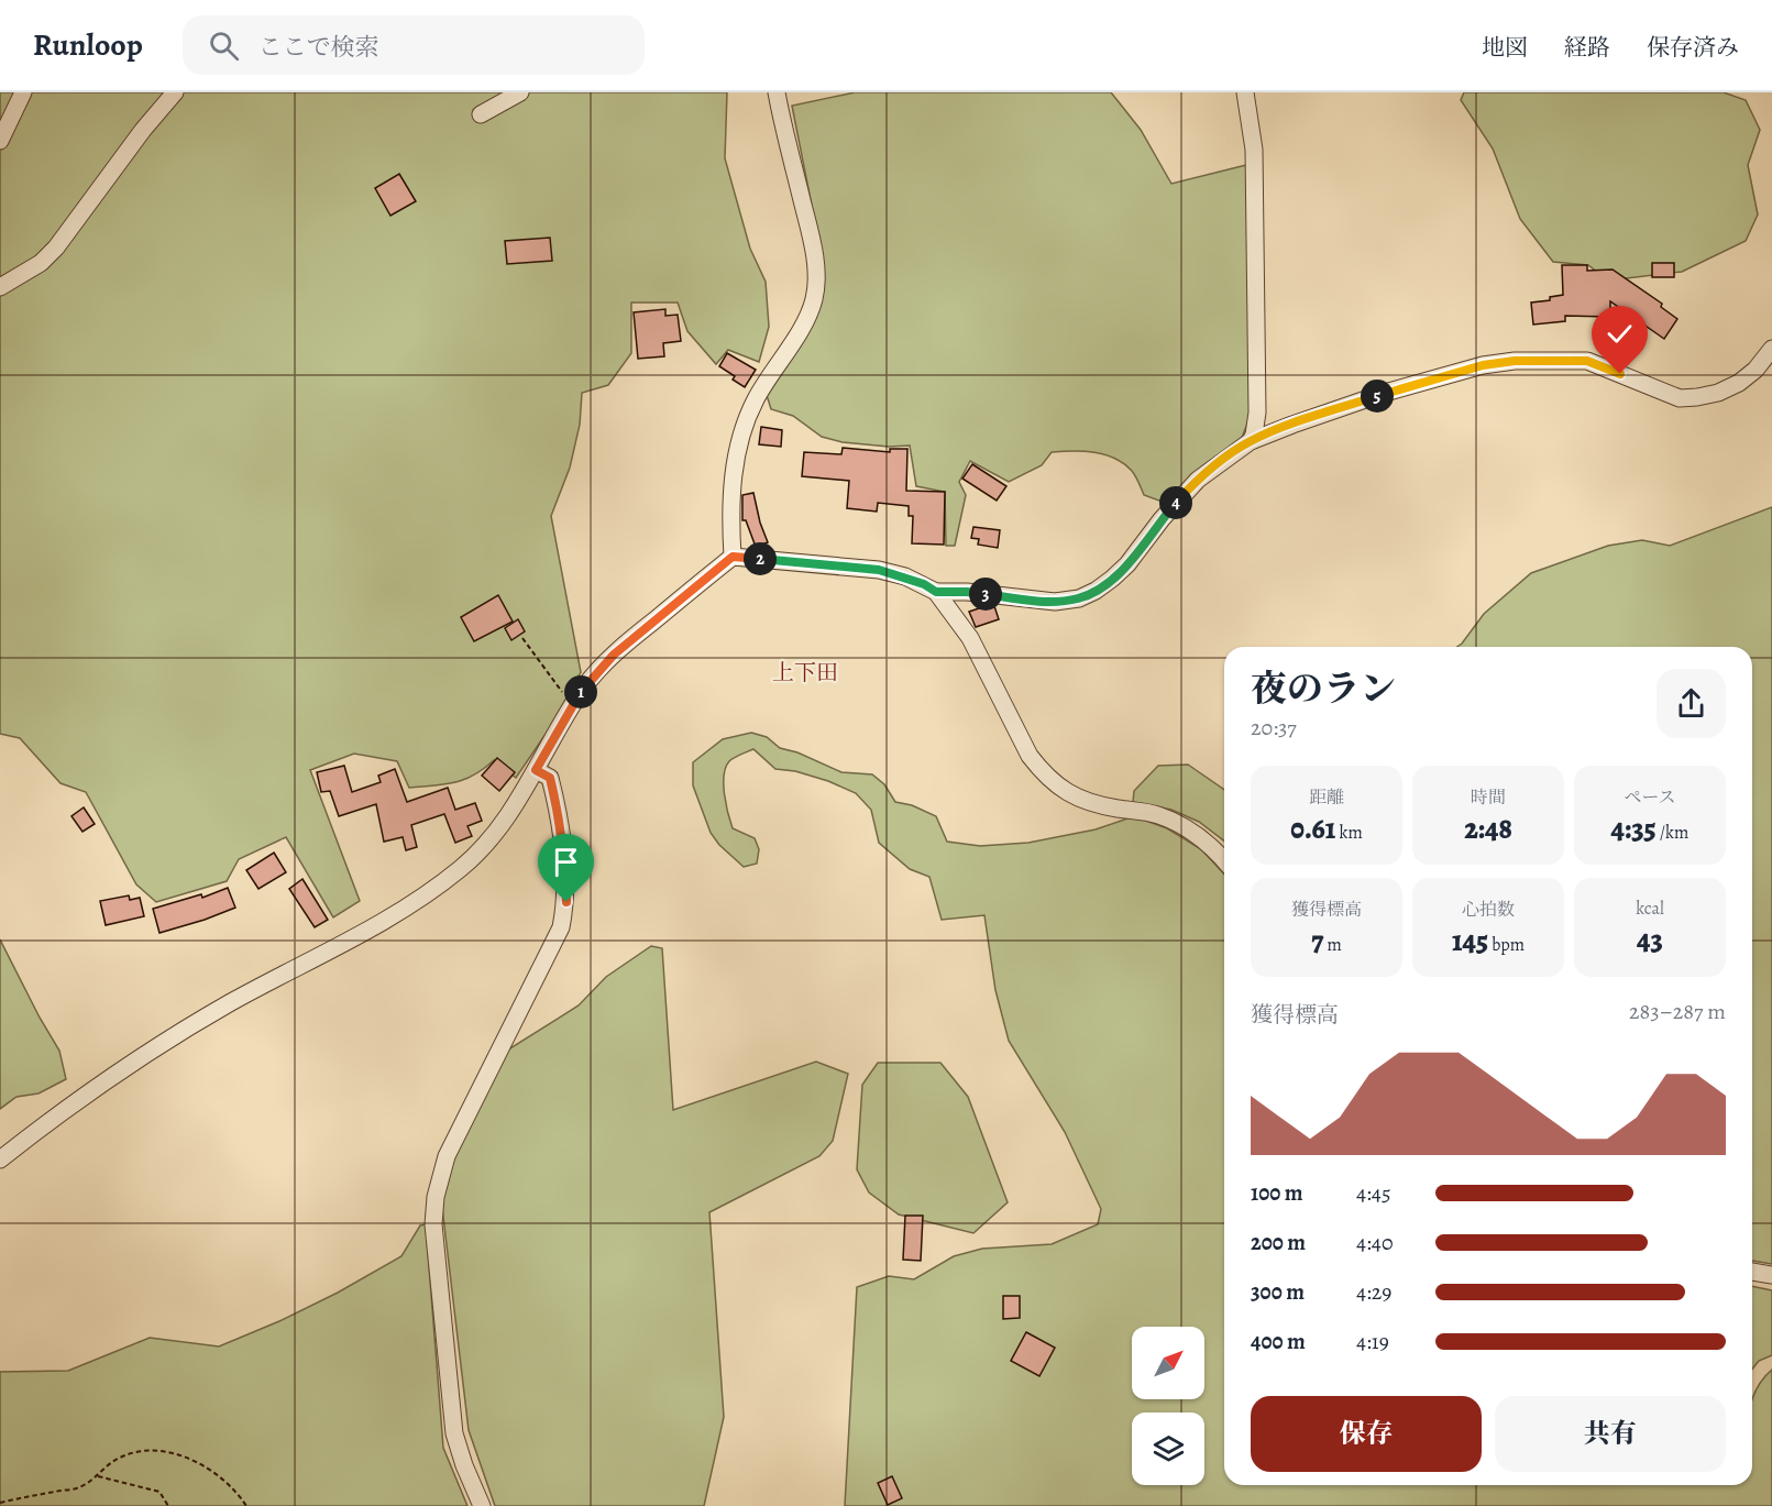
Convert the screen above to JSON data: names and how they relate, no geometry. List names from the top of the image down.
{
  "districts": ["上下田"],
  "north": "top right",
  "page": {
    "header": "Runloop",
    "search": "ここで検索",
    "nav": ["地図", "経路", "保存済み"],
    "pins": [
      "5",
      "4",
      "2",
      "3",
      "1"
    ],
    "heading": ["夜のラン", "20:37"],
    "stats": [
      ["距離", "0.61 km"],
      ["時間", "2:48"],
      ["ペース", "4:35 /km"],
      ["獲得標高", "7 m"],
      ["心拍数", "145 bpm"],
      ["kcal", "43"]
    ],
    "chart": ["獲得標高", "283–287 m"],
    "list": [
      {
        "name": "100 m",
        "note": "4:45"
      },
      {
        "name": "200 m",
        "note": "4:40"
      },
      {
        "name": "300 m",
        "note": "4:29"
      },
      {
        "name": "400 m",
        "note": "4:19"
      }
    ],
    "buttons": ["保存", "共有"]
  }
}
